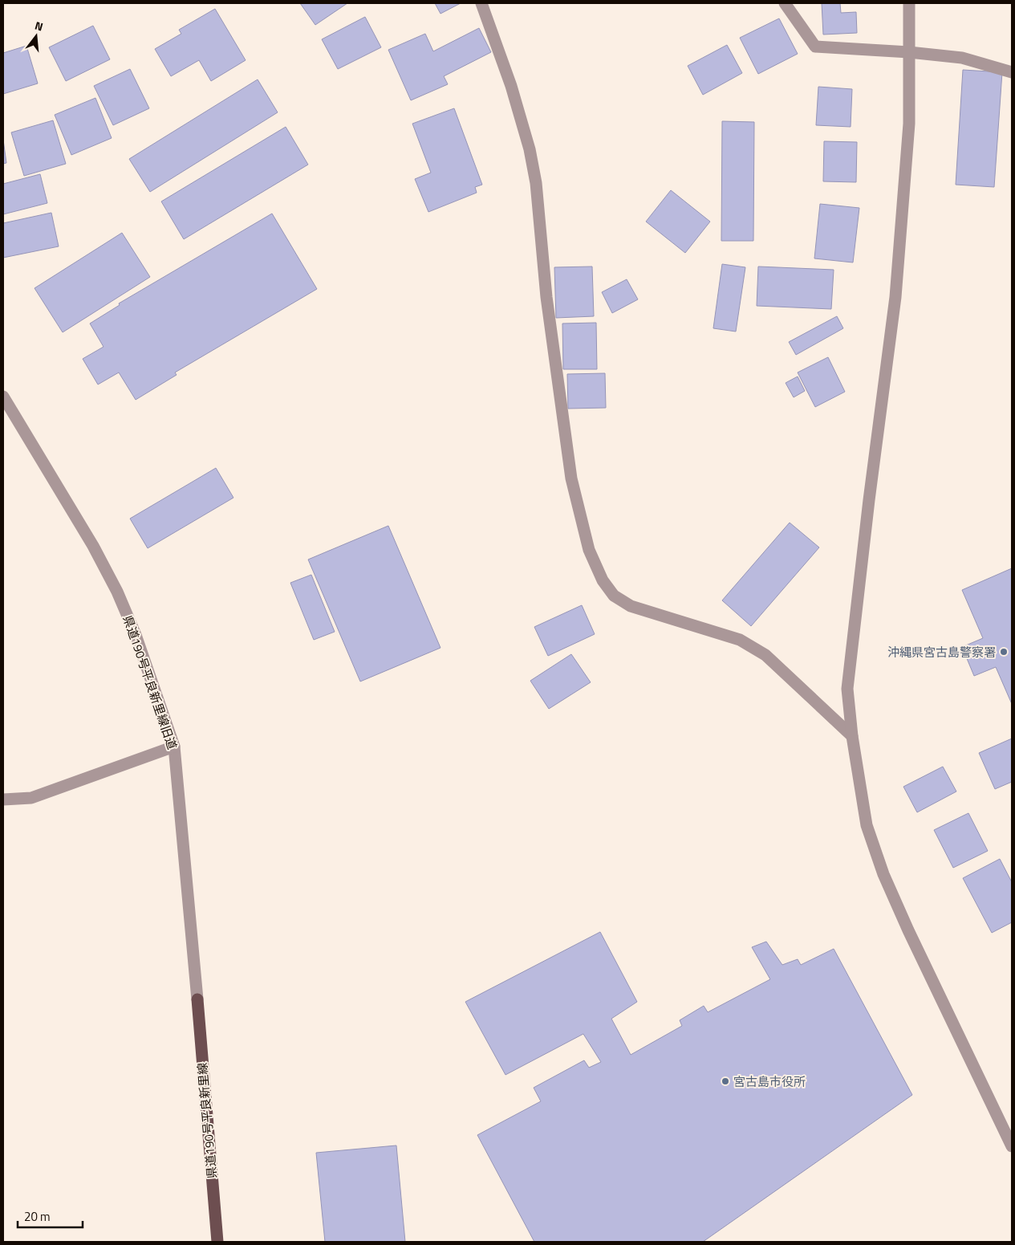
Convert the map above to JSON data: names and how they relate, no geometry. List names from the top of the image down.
{
  "streets": {
    "main road": ["県道190号平良新里線"],
    "street": ["県道190号平良新里線旧道"]
  },
  "crossings": [
    ["県道190号平良新里線旧道", "県道190号平良新里線"]
  ],
  "places": ["沖縄県宮古島警察署", "宮古島市役所"],
  "scale_bar": "20 m",
  "north": "top"
}
